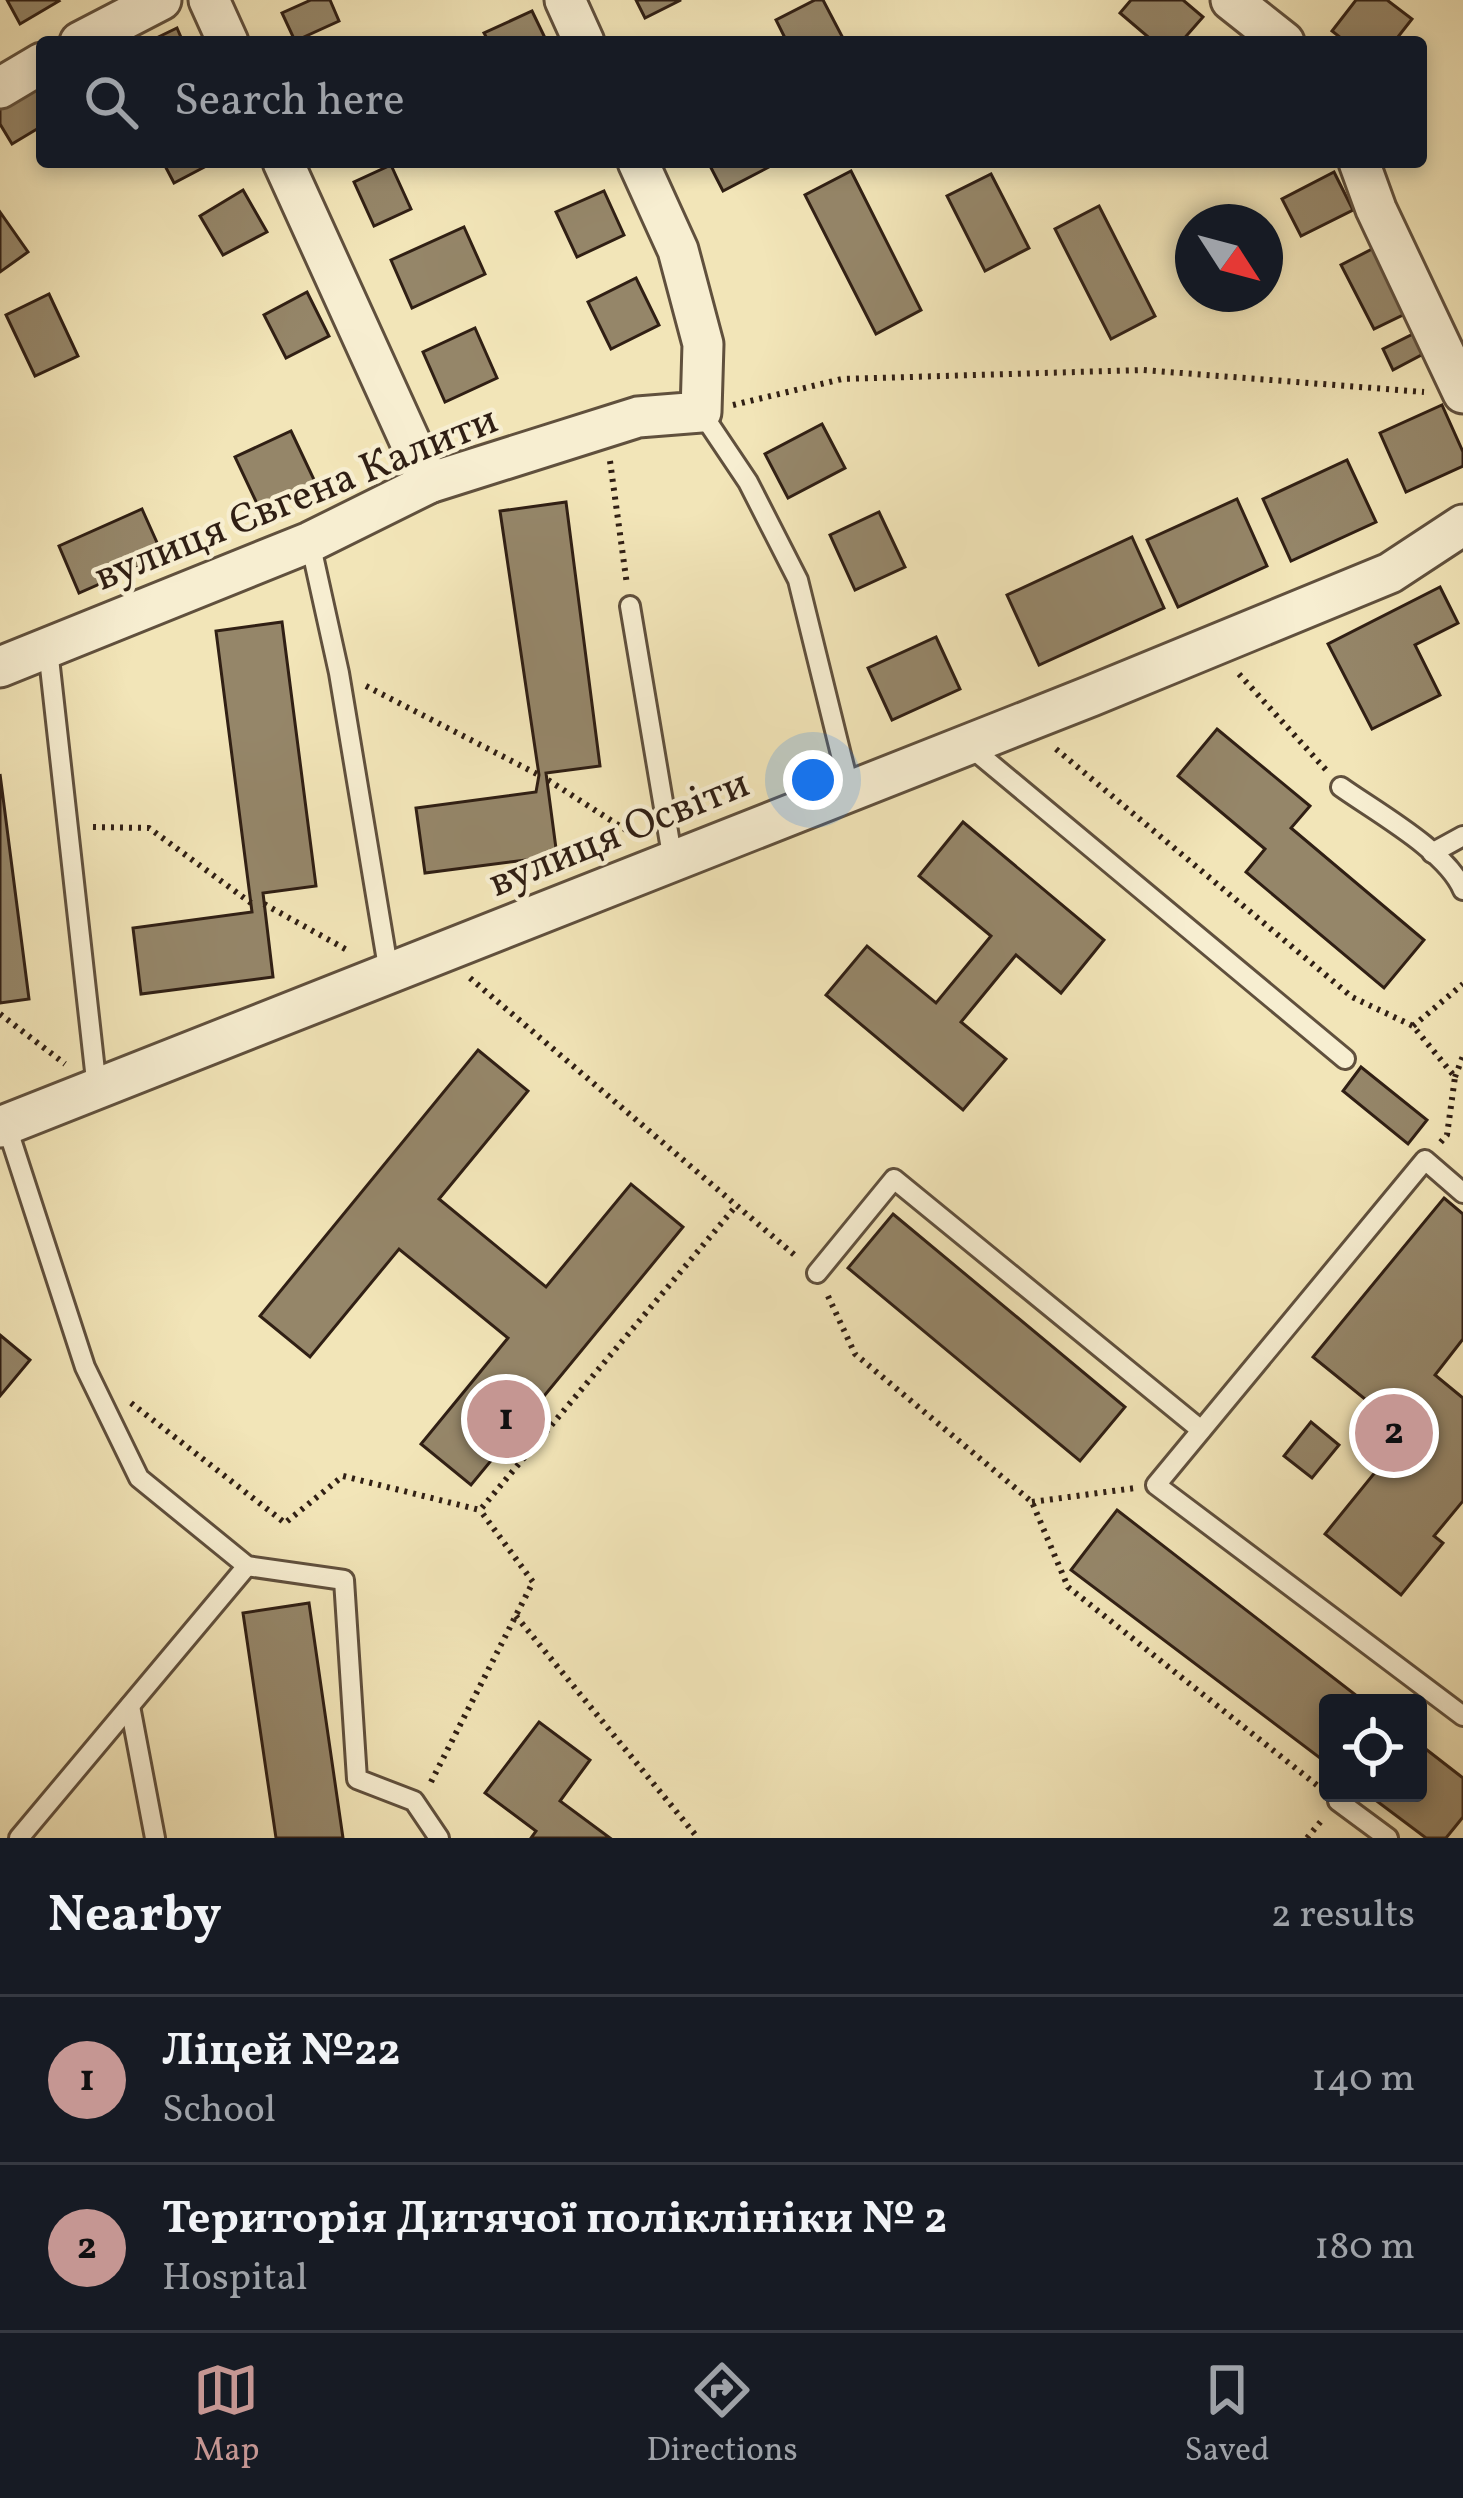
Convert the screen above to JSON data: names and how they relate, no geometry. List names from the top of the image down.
{
  "streets": {
    "street": ["вулиця Євгена Калити", "вулиця Освіти"]
  },
  "north": "bottom right",
  "page": {
    "search": "Search here",
    "pins": ["1", "2"],
    "heading": ["Nearby", "2 results"],
    "list": [
      {
        "mark": "1",
        "name": "Ліцей №22",
        "note": "School",
        "value": "140 m"
      },
      {
        "mark": "2",
        "name": "Територія Дитячої поліклініки № 2",
        "note": "Hospital",
        "value": "180 m"
      }
    ],
    "nav": ["Map", "Directions", "Saved"]
  }
}
